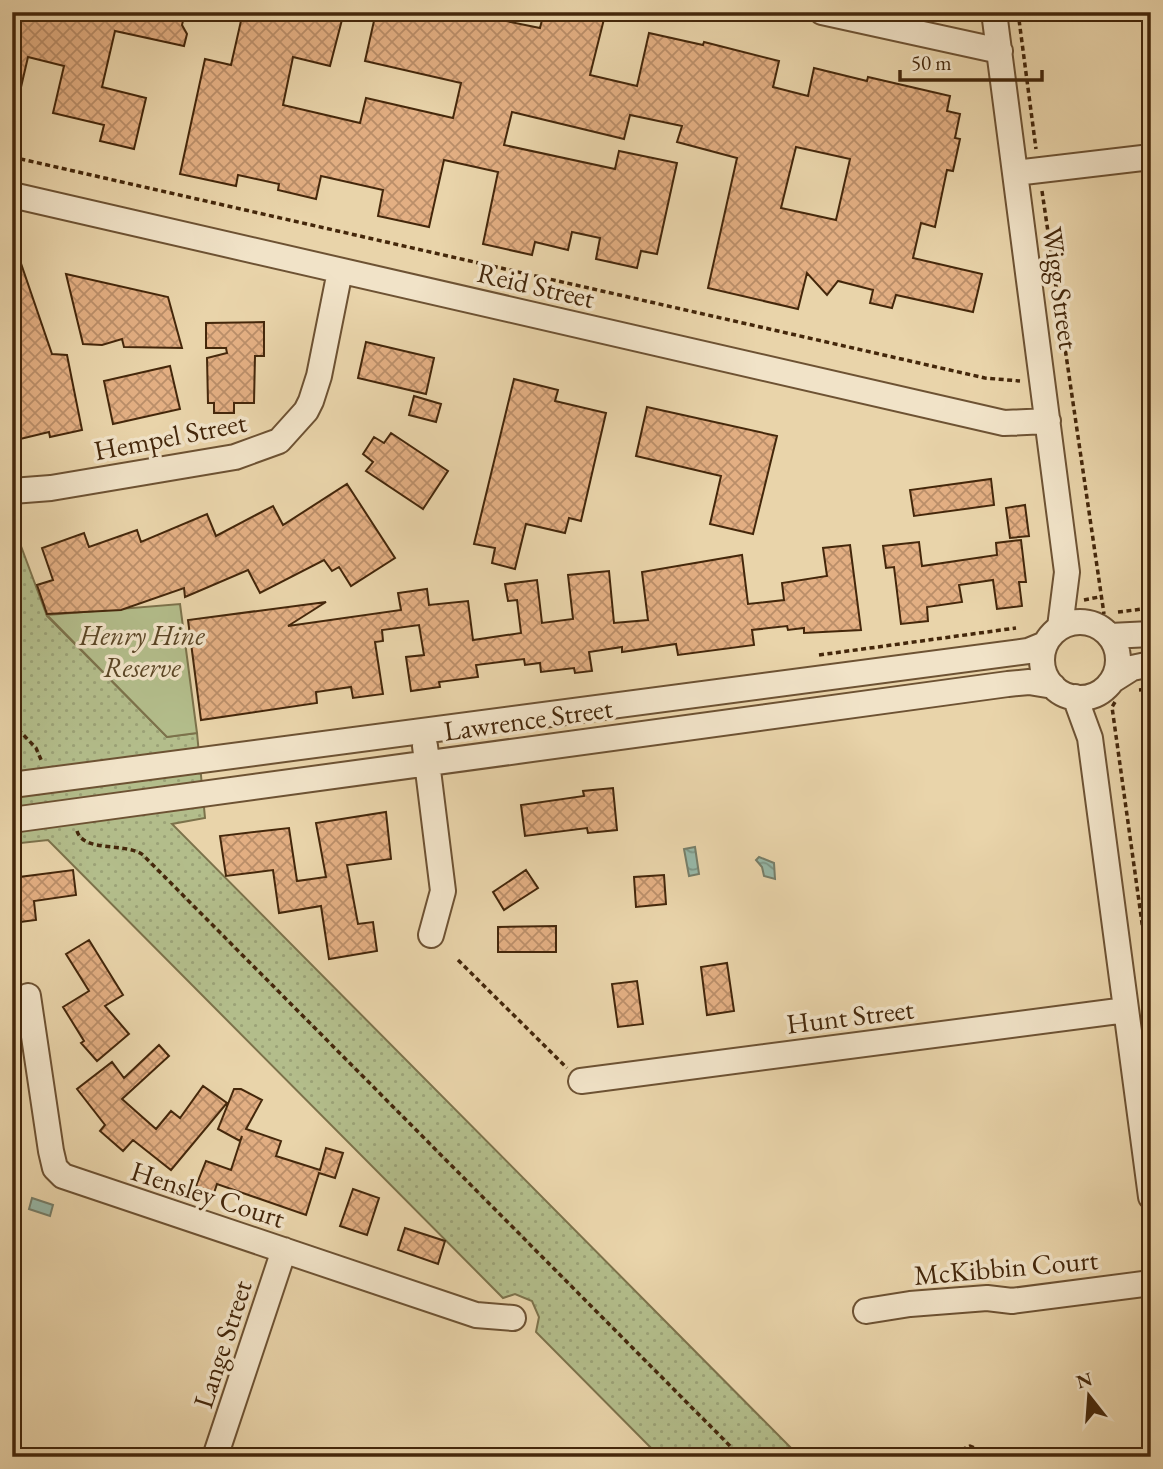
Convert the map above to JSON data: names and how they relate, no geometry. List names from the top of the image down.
{
  "streets": {
    "street": [
      "Reid Street",
      "Wigg Street",
      "Hempel Street",
      "Lawrence Street",
      "Hunt Street",
      "Hensley Court",
      "McKibbin Court",
      "Lange Street"
    ]
  },
  "crossings": [
    ["Reid Street", "Wigg Street"],
    ["Reid Street", "Hempel Street"],
    ["Wigg Street", "Lawrence Street"],
    ["Hensley Court", "Lange Street"]
  ],
  "parks": ["Henry Hine Reserve"],
  "scale_bar": "50 m",
  "north": "top"
}
